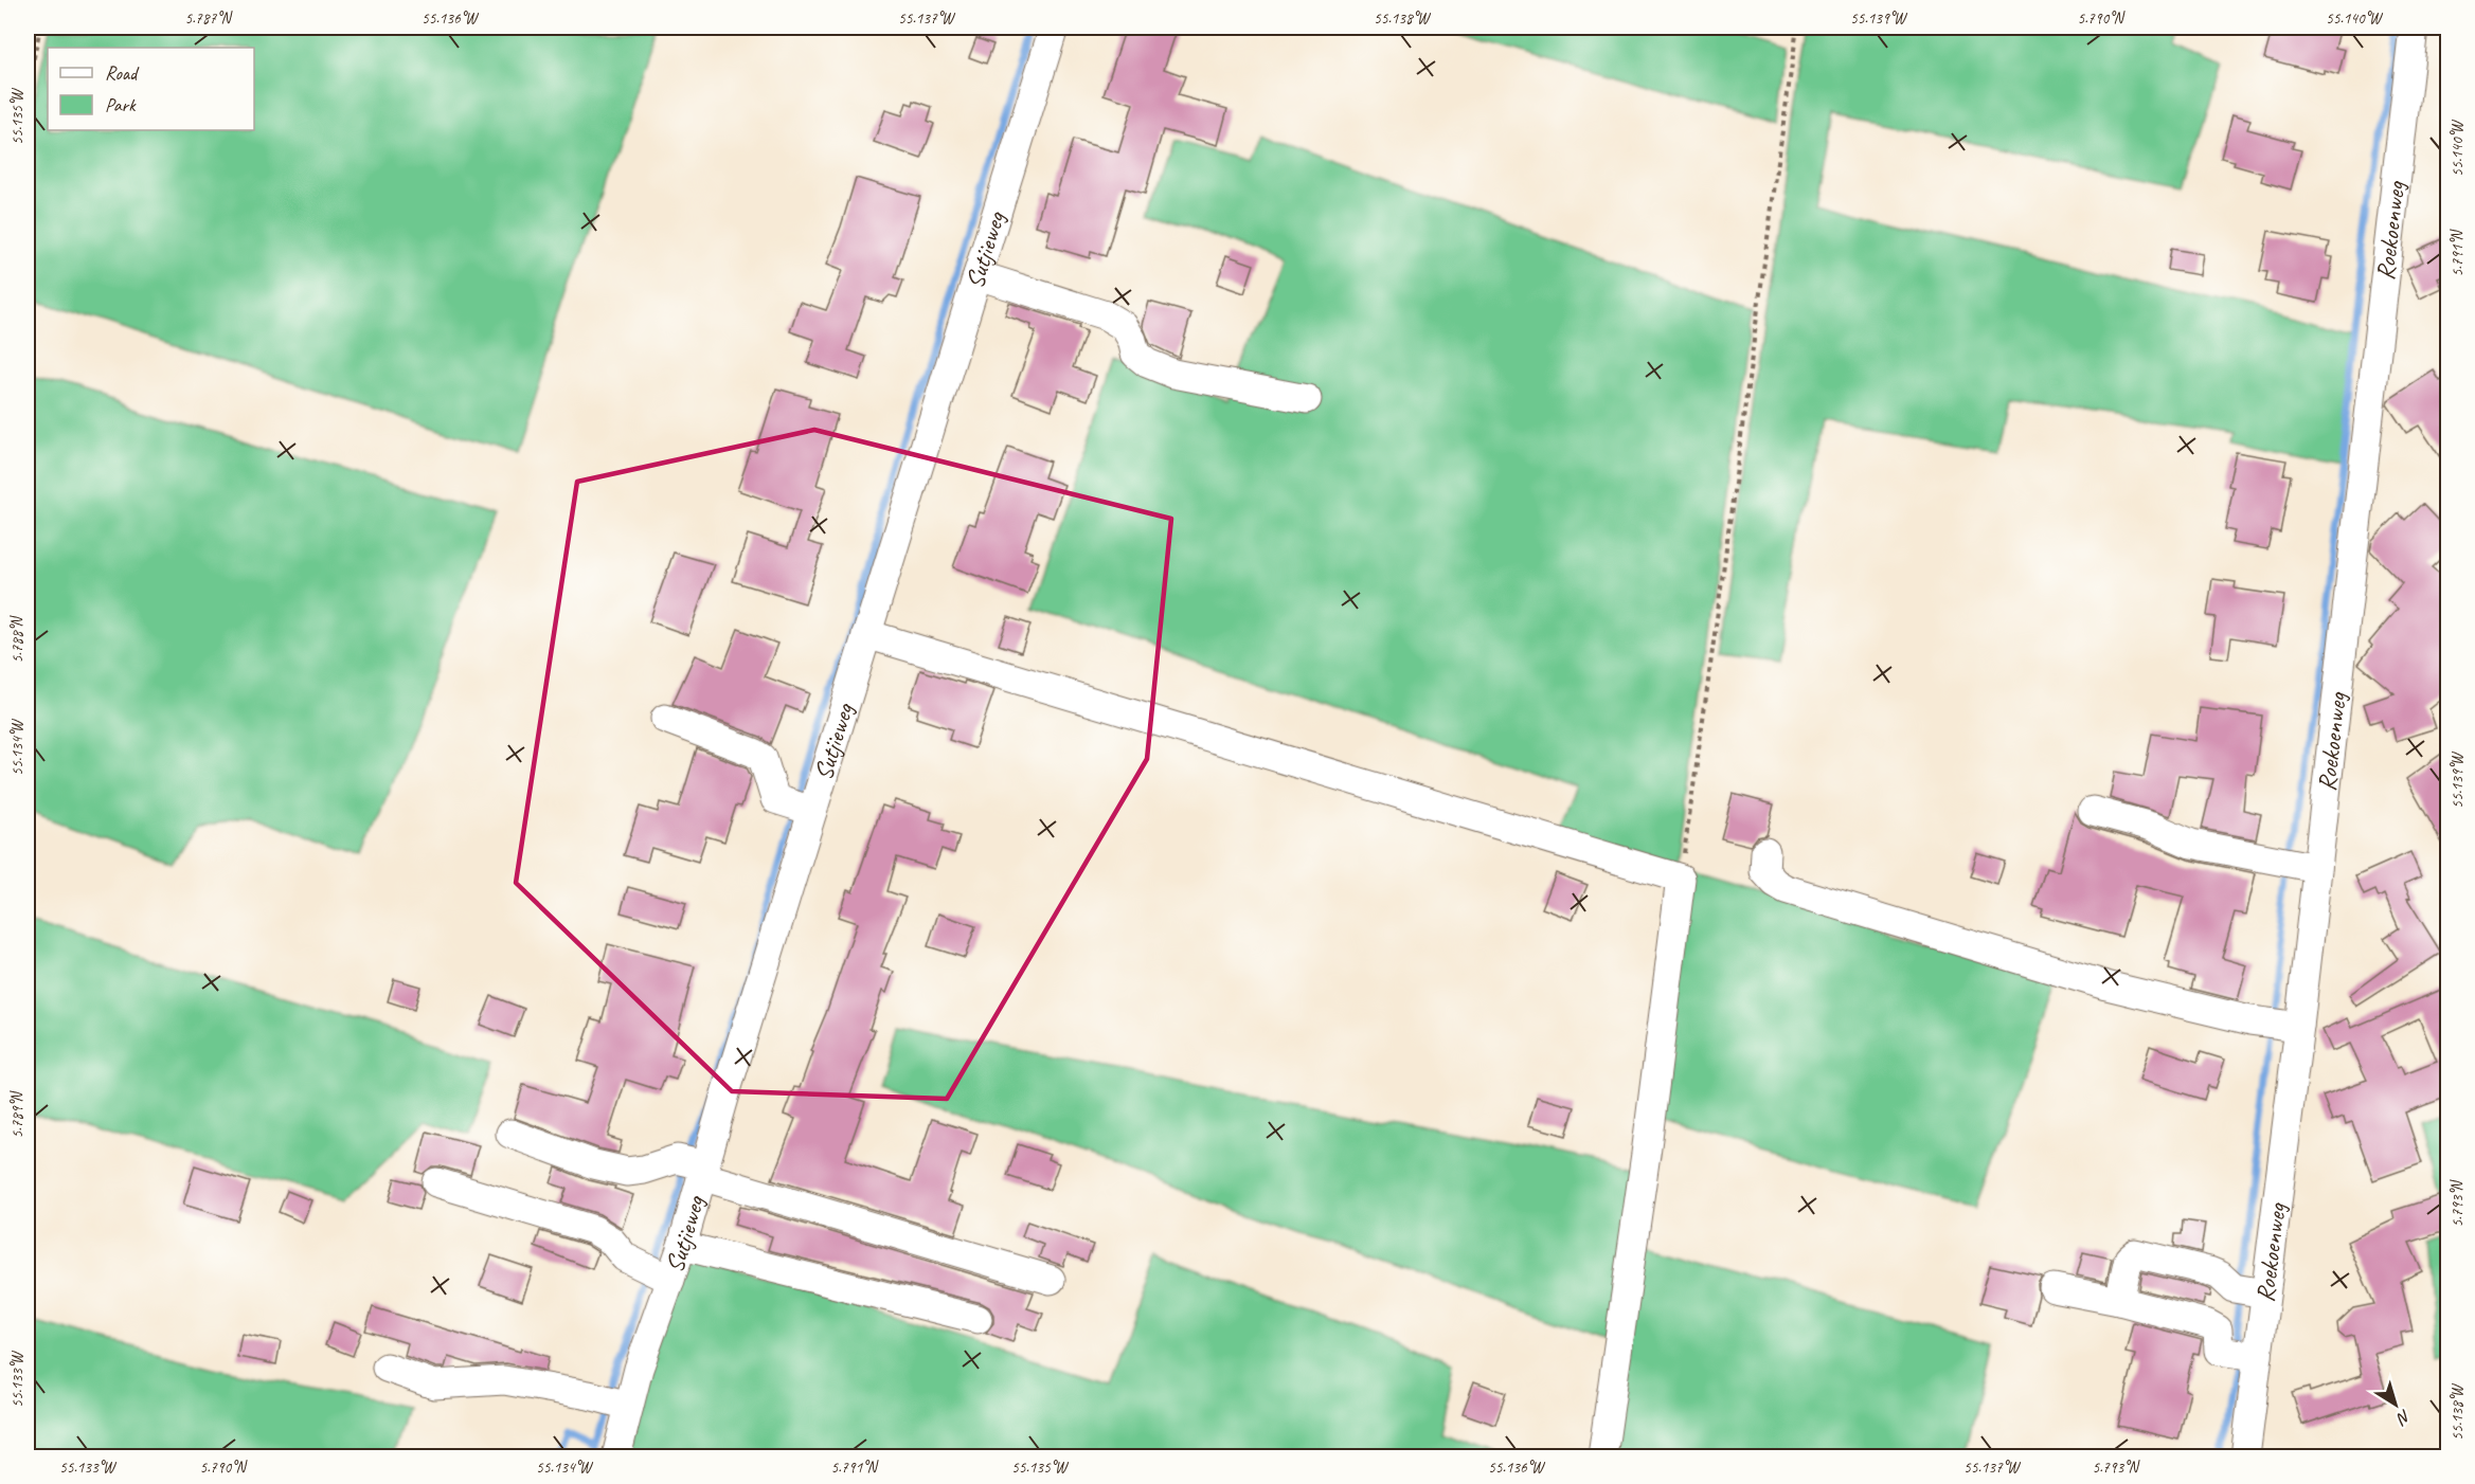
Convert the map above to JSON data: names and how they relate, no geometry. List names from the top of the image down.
{
  "streets": {
    "street": ["Roekoenweg", "Sutjieweg"]
  },
  "legend": ["Road", "Park"],
  "north": "bottom right",
  "coordinates": [
    "5.787°N",
    "55.136°W",
    "55.137°W",
    "55.138°W",
    "55.139°W",
    "5.790°N",
    "55.140°W",
    "55.135°W",
    "5.791°N",
    "5.788°N",
    "55.134°W",
    "5.789°N",
    "5.793°N",
    "55.133°W"
  ]
}
